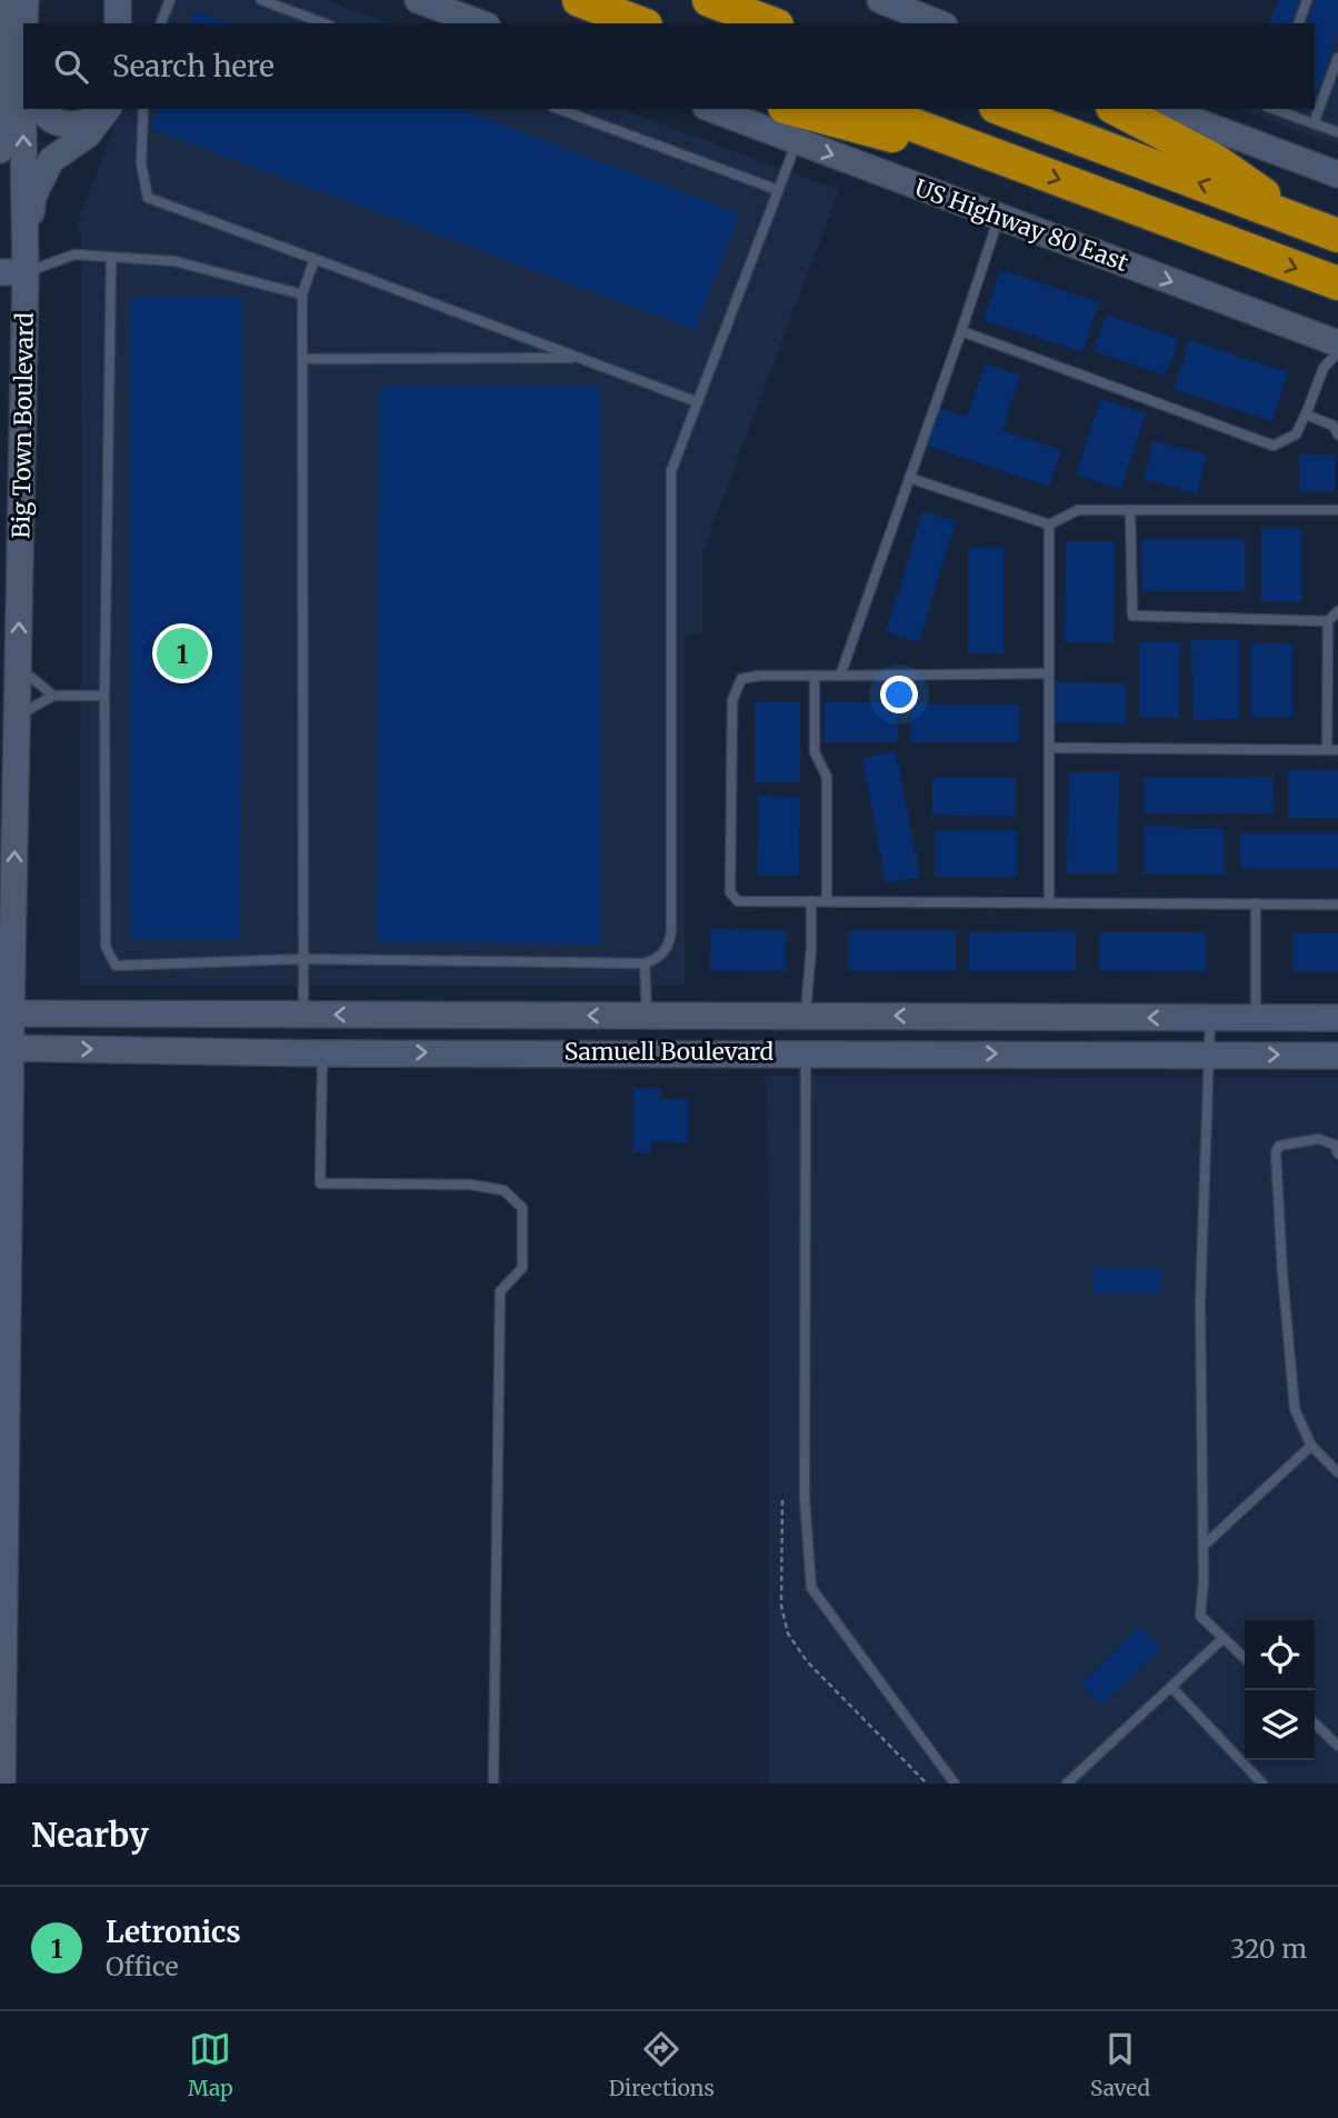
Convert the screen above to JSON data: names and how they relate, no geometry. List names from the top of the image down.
{
  "streets": {
    "main road": ["US Highway 80 East", "Big Town Boulevard", "Samuell Boulevard"]
  },
  "crossings": [
    ["Big Town Boulevard", "Samuell Boulevard"]
  ],
  "one_way": ["Big Town Boulevard"],
  "page": {
    "search": "Search here",
    "pins": "1",
    "heading": "Nearby",
    "list": [
      {
        "mark": "1",
        "name": "Letronics",
        "note": "Office",
        "value": "320 m"
      }
    ],
    "nav": ["Map", "Directions", "Saved"]
  }
}
